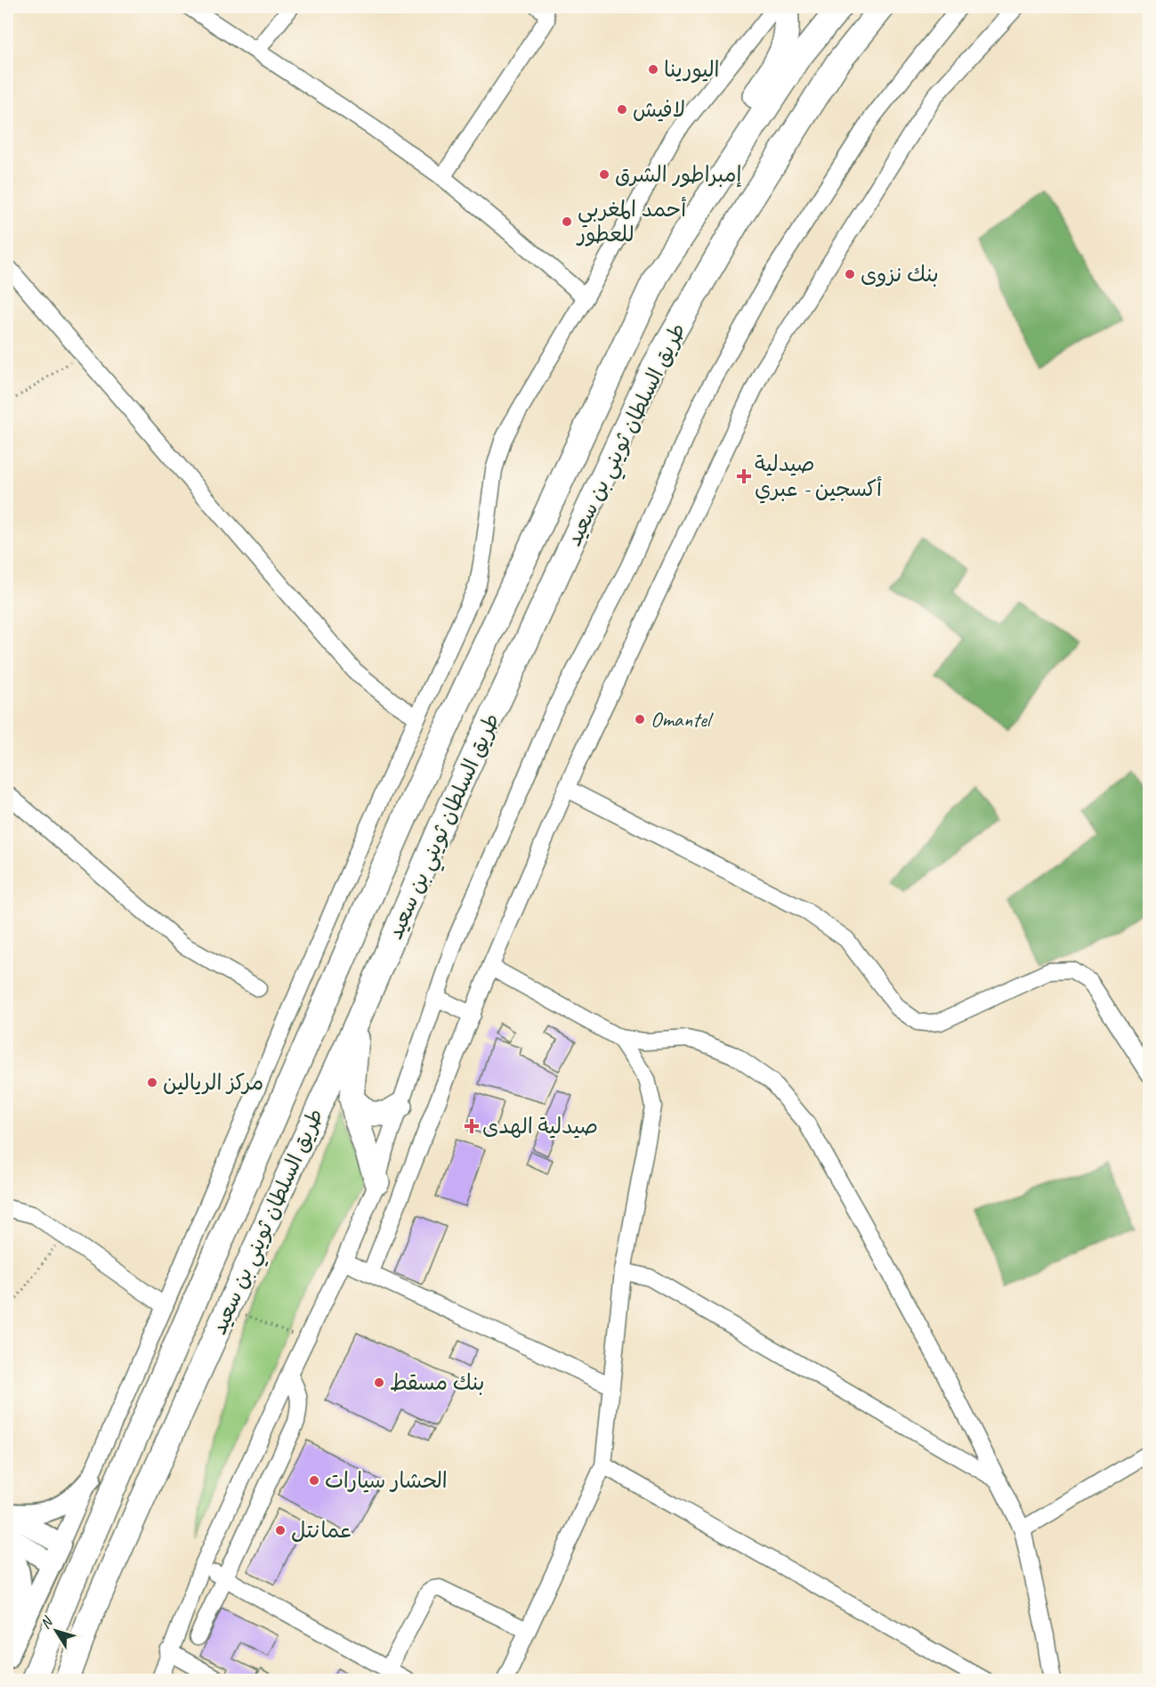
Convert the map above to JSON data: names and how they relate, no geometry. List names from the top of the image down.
{
  "streets": {
    "highway": ["طريق السلطان ثويني بن سعيد"]
  },
  "places": {
    "other": [
      "اليورينا",
      "لافيش",
      "إمبراطور الشرق",
      "أحمد المغربي للعطور",
      "بنك نزوى",
      "Omantel",
      "مركز الريالين",
      "بنك مسقط",
      "الحشار سيارات",
      "عمانتل"
    ],
    "health": ["صيدلية أكسجين - عبري", "صيدلية الهدى"]
  },
  "north": "top left"
}
